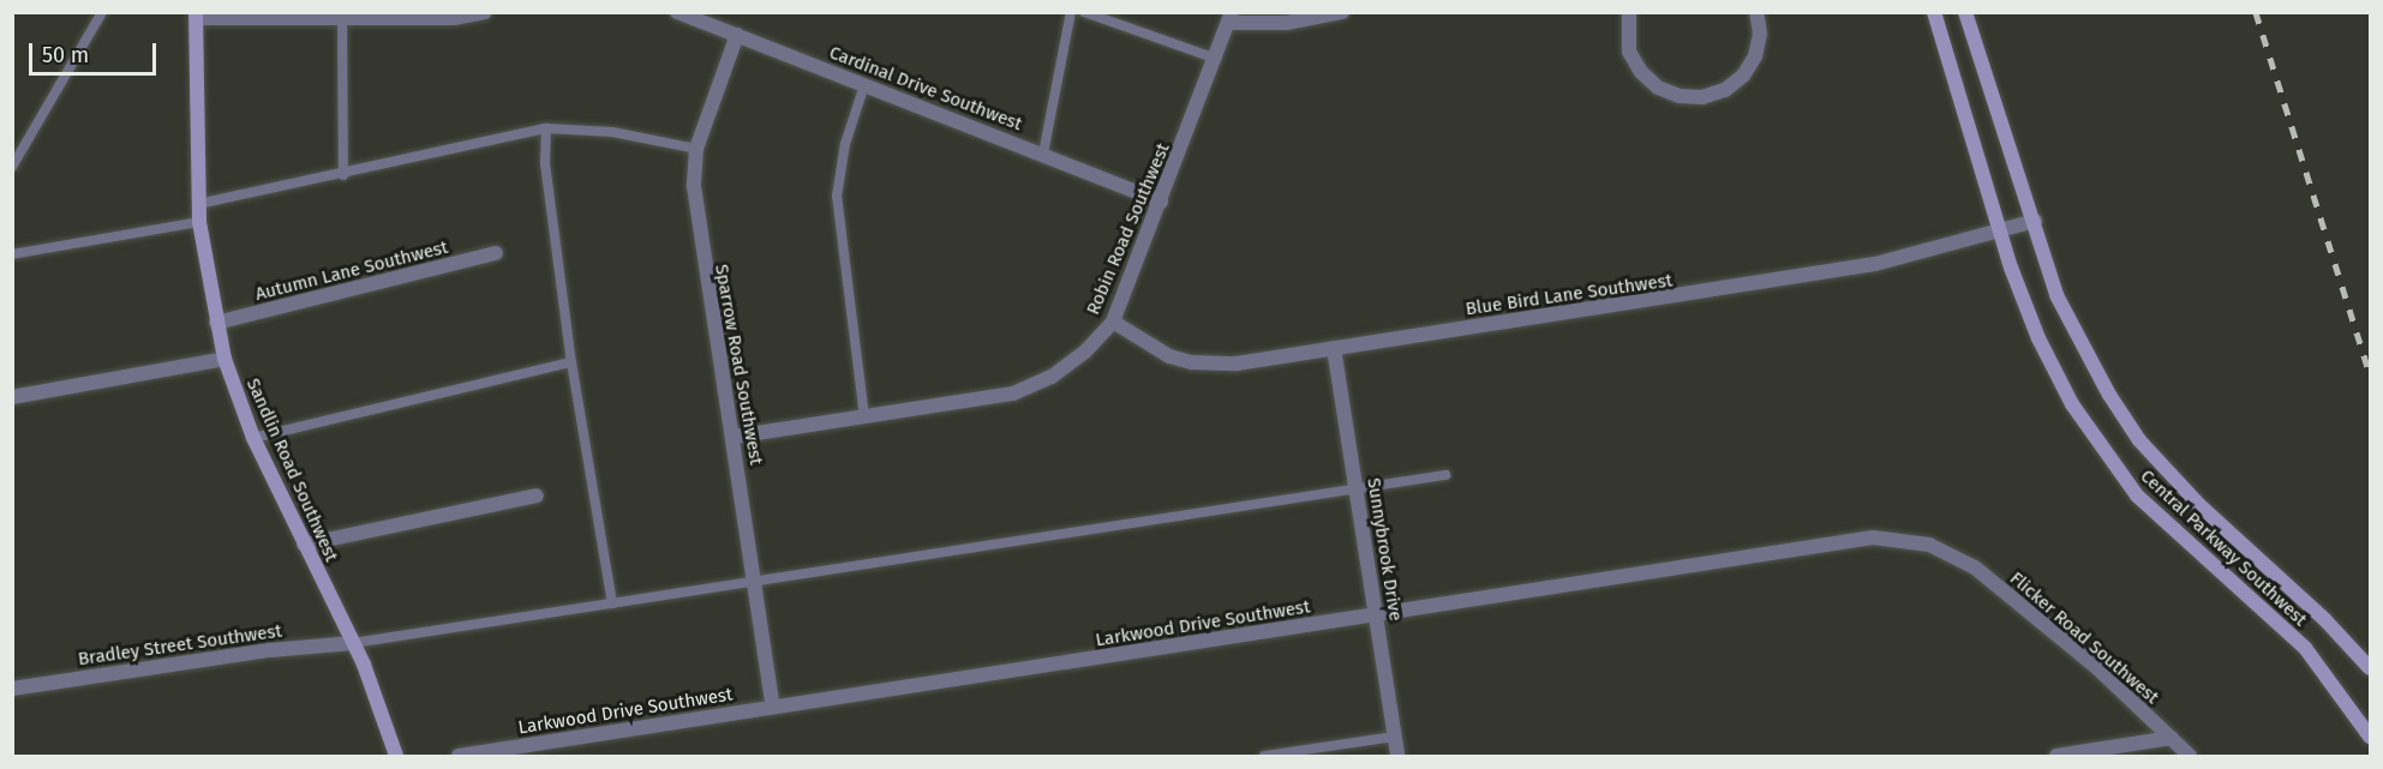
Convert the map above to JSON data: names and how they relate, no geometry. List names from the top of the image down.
{
  "streets": {
    "street": [
      "Cardinal Drive Southwest",
      "Robin Road Southwest",
      "Autumn Lane Southwest",
      "Blue Bird Lane Southwest",
      "Sparrow Road Southwest",
      "Sandlin Road Southwest",
      "Central Parkway Southwest",
      "Sunnybrook Drive",
      "Larkwood Drive Southwest",
      "Flicker Road Southwest",
      "Bradley Street Southwest"
    ]
  },
  "crossings": [
    ["Cardinal Drive Southwest", "Robin Road Southwest"],
    ["Cardinal Drive Southwest", "Sparrow Road Southwest"],
    ["Robin Road Southwest", "Blue Bird Lane Southwest"],
    ["Robin Road Southwest", "Sparrow Road Southwest"],
    ["Autumn Lane Southwest", "Sandlin Road Southwest"],
    ["Blue Bird Lane Southwest", "Central Parkway Southwest"],
    ["Blue Bird Lane Southwest", "Sunnybrook Drive"],
    ["Sparrow Road Southwest", "Larkwood Drive Southwest"],
    ["Sandlin Road Southwest", "Bradley Street Southwest"],
    ["Sunnybrook Drive", "Larkwood Drive Southwest"],
    ["Larkwood Drive Southwest", "Flicker Road Southwest"]
  ],
  "scale_bar": "50 m"
}
